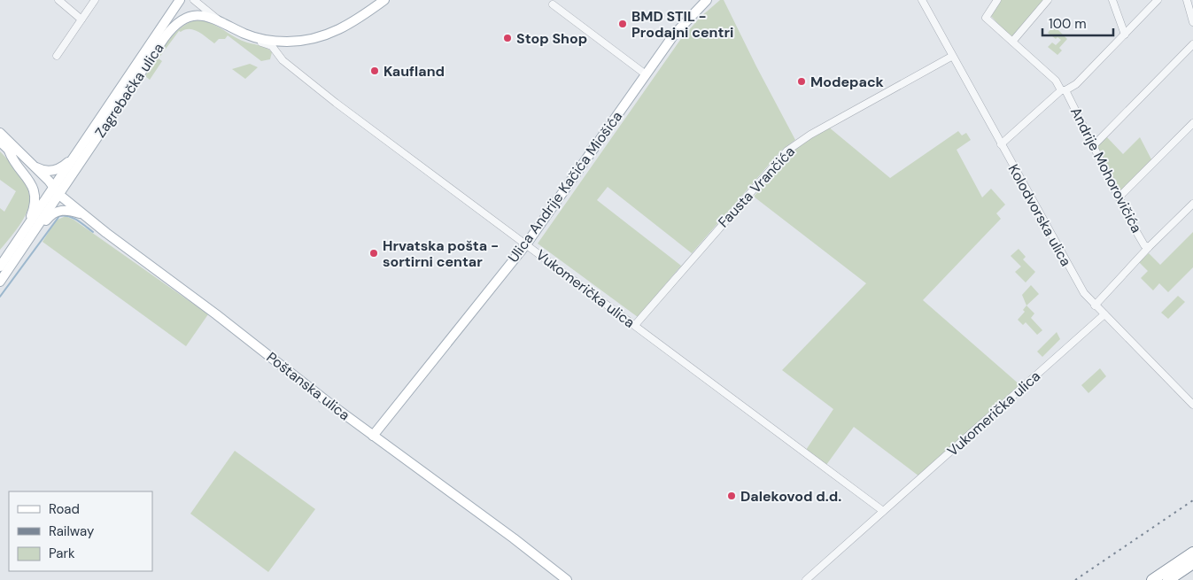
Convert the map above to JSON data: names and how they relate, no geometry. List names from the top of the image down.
{
  "streets": {
    "main road": ["Zagrebačka ulica", "Ulica Andrije Kačića Miošića", "Poštanska ulica"],
    "street": [
      "Andrije Mohorovičića",
      "Fausta Vrančića",
      "Kolodvorska ulica",
      "Vukomerička ulica"
    ]
  },
  "crossings": [
    ["Zagrebačka ulica", "Vukomerička ulica"],
    ["Zagrebačka ulica", "Poštanska ulica"],
    ["Ulica Andrije Kačića Miošića", "Vukomerička ulica"],
    ["Ulica Andrije Kačića Miošića", "Poštanska ulica"],
    ["Fausta Vrančića", "Kolodvorska ulica"],
    ["Fausta Vrančića", "Vukomerička ulica"],
    ["Kolodvorska ulica", "Vukomerička ulica"]
  ],
  "places": [
    "BMD STIL - Prodajni centri",
    "Stop Shop",
    "Kaufland",
    "Modepack",
    "Hrvatska pošta - sortirni centar",
    "Dalekovod d.d."
  ],
  "legend": ["Road", "Railway", "Park"],
  "scale_bar": "100 m"
}
